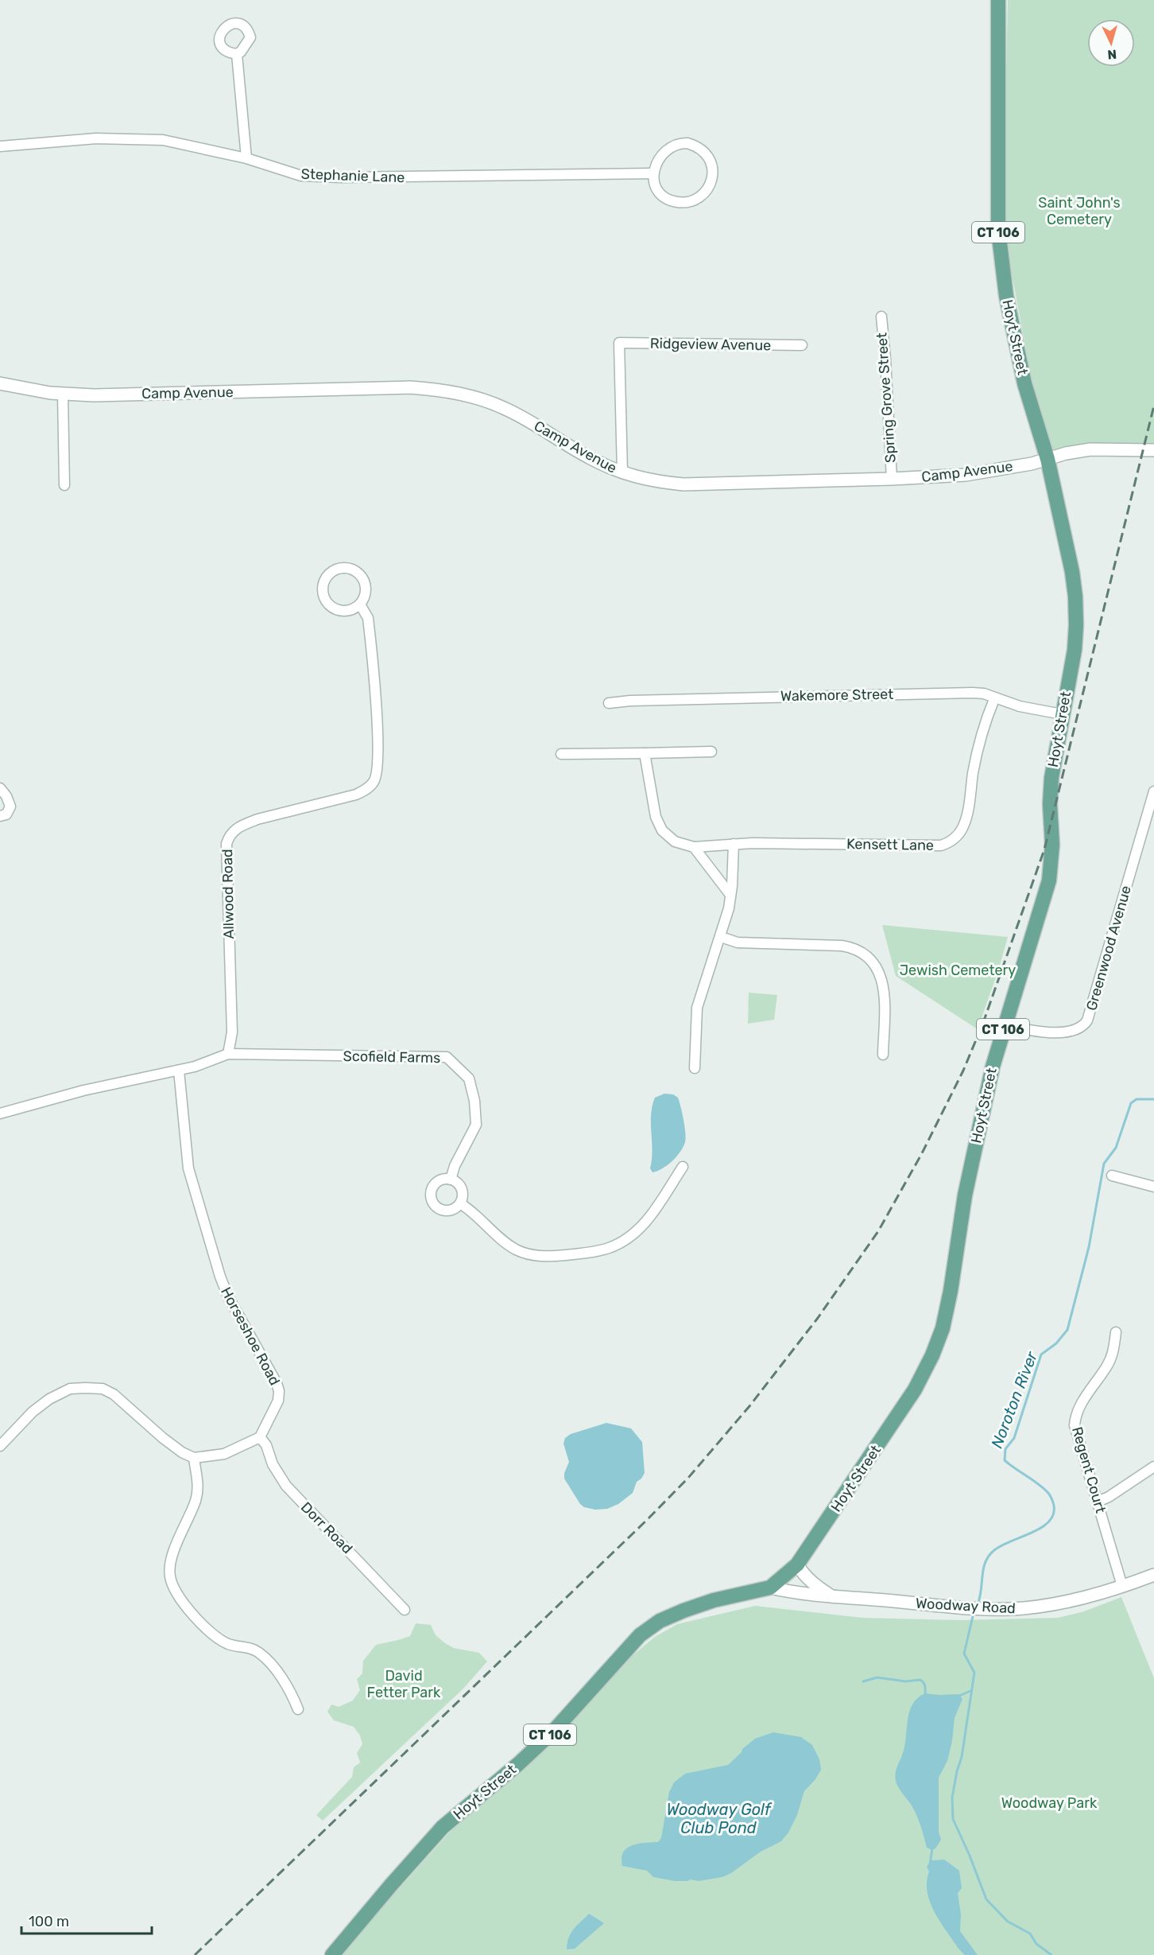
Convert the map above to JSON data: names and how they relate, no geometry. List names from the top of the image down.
{
  "streets": {
    "main road": ["CT 106", "Hoyt Street"],
    "street": [
      "Stephanie Lane",
      "Ridgeview Avenue",
      "Camp Avenue",
      "Spring Grove Street",
      "Wakemore Street",
      "Kensett Lane",
      "Allwood Road",
      "Greenwood Avenue",
      "Scofield Farms",
      "Horseshoe Road",
      "Regent Court",
      "Dorr Road",
      "Woodway Road"
    ]
  },
  "crossings": [
    ["Hoyt Street", "Camp Avenue"],
    ["Hoyt Street", "Wakemore Street"],
    ["Hoyt Street", "Greenwood Avenue"],
    ["Hoyt Street", "Woodway Road"],
    ["Ridgeview Avenue", "Camp Avenue"],
    ["Camp Avenue", "Spring Grove Street"],
    ["Wakemore Street", "Kensett Lane"],
    ["Allwood Road", "Scofield Farms"],
    ["Horseshoe Road", "Dorr Road"],
    ["Regent Court", "Woodway Road"]
  ],
  "water": ["Noroton River", "Woodway Golf Club Pond"],
  "parks": [
    "Saint John's Cemetery",
    "Jewish Cemetery",
    "David Fetter Park",
    "Woodway Park"
  ],
  "scale_bar": "100 m",
  "north": "bottom"
}
